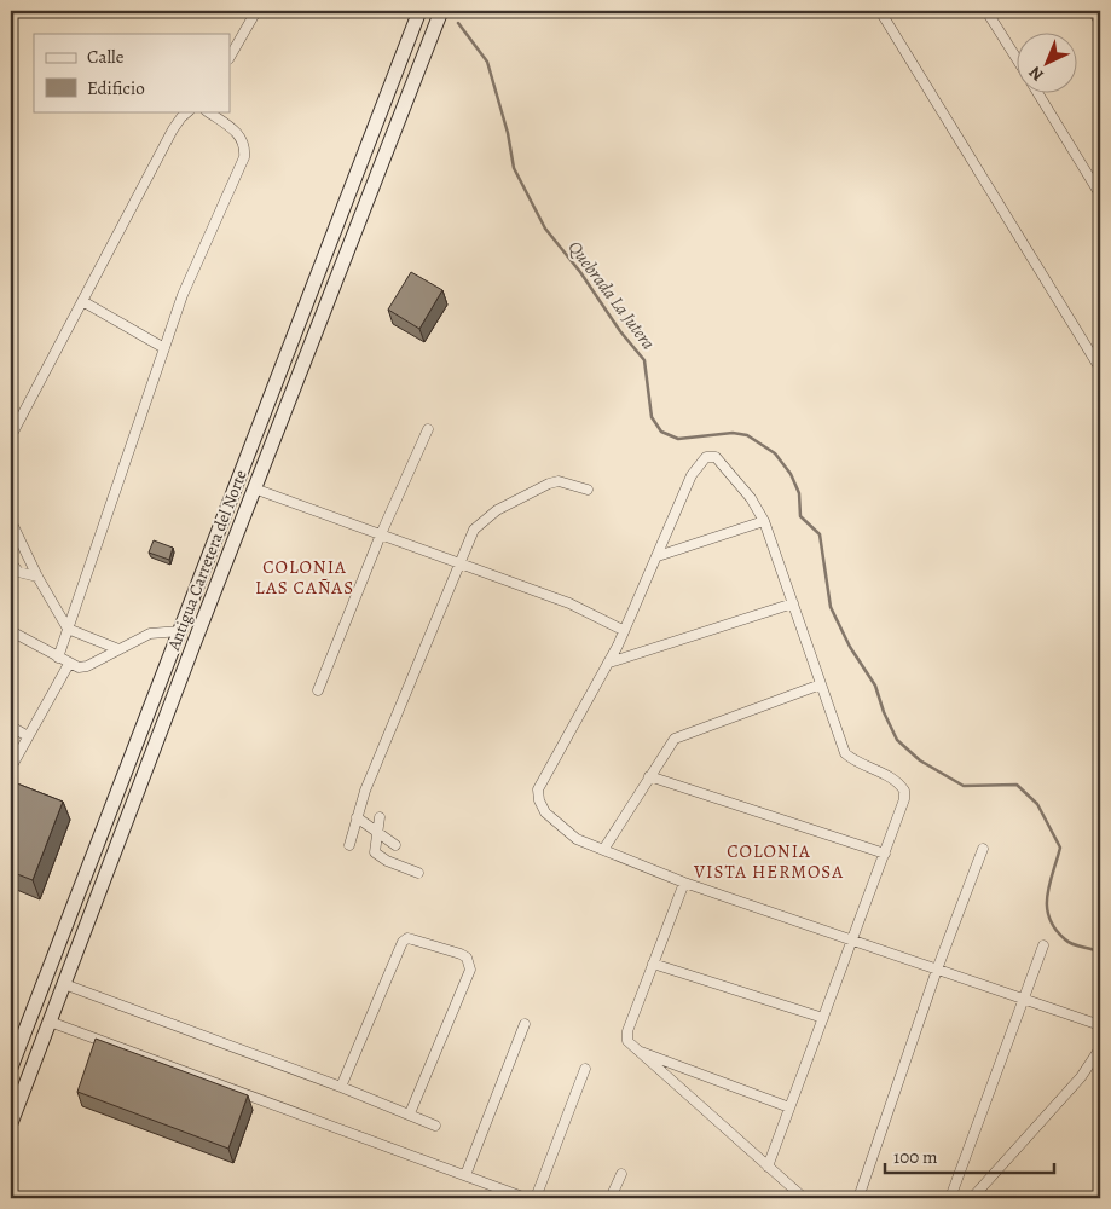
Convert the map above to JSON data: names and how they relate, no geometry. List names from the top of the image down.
{
  "streets": {
    "main road": ["Antigua Carretera del Norte"]
  },
  "districts": ["COLONIA LAS CAÑAS", "COLONIA VISTA HERMOSA"],
  "water": ["Quebrada La Jutera"],
  "legend": ["Calle", "Edificio"],
  "scale_bar": "100 m",
  "north": "bottom left"
}
